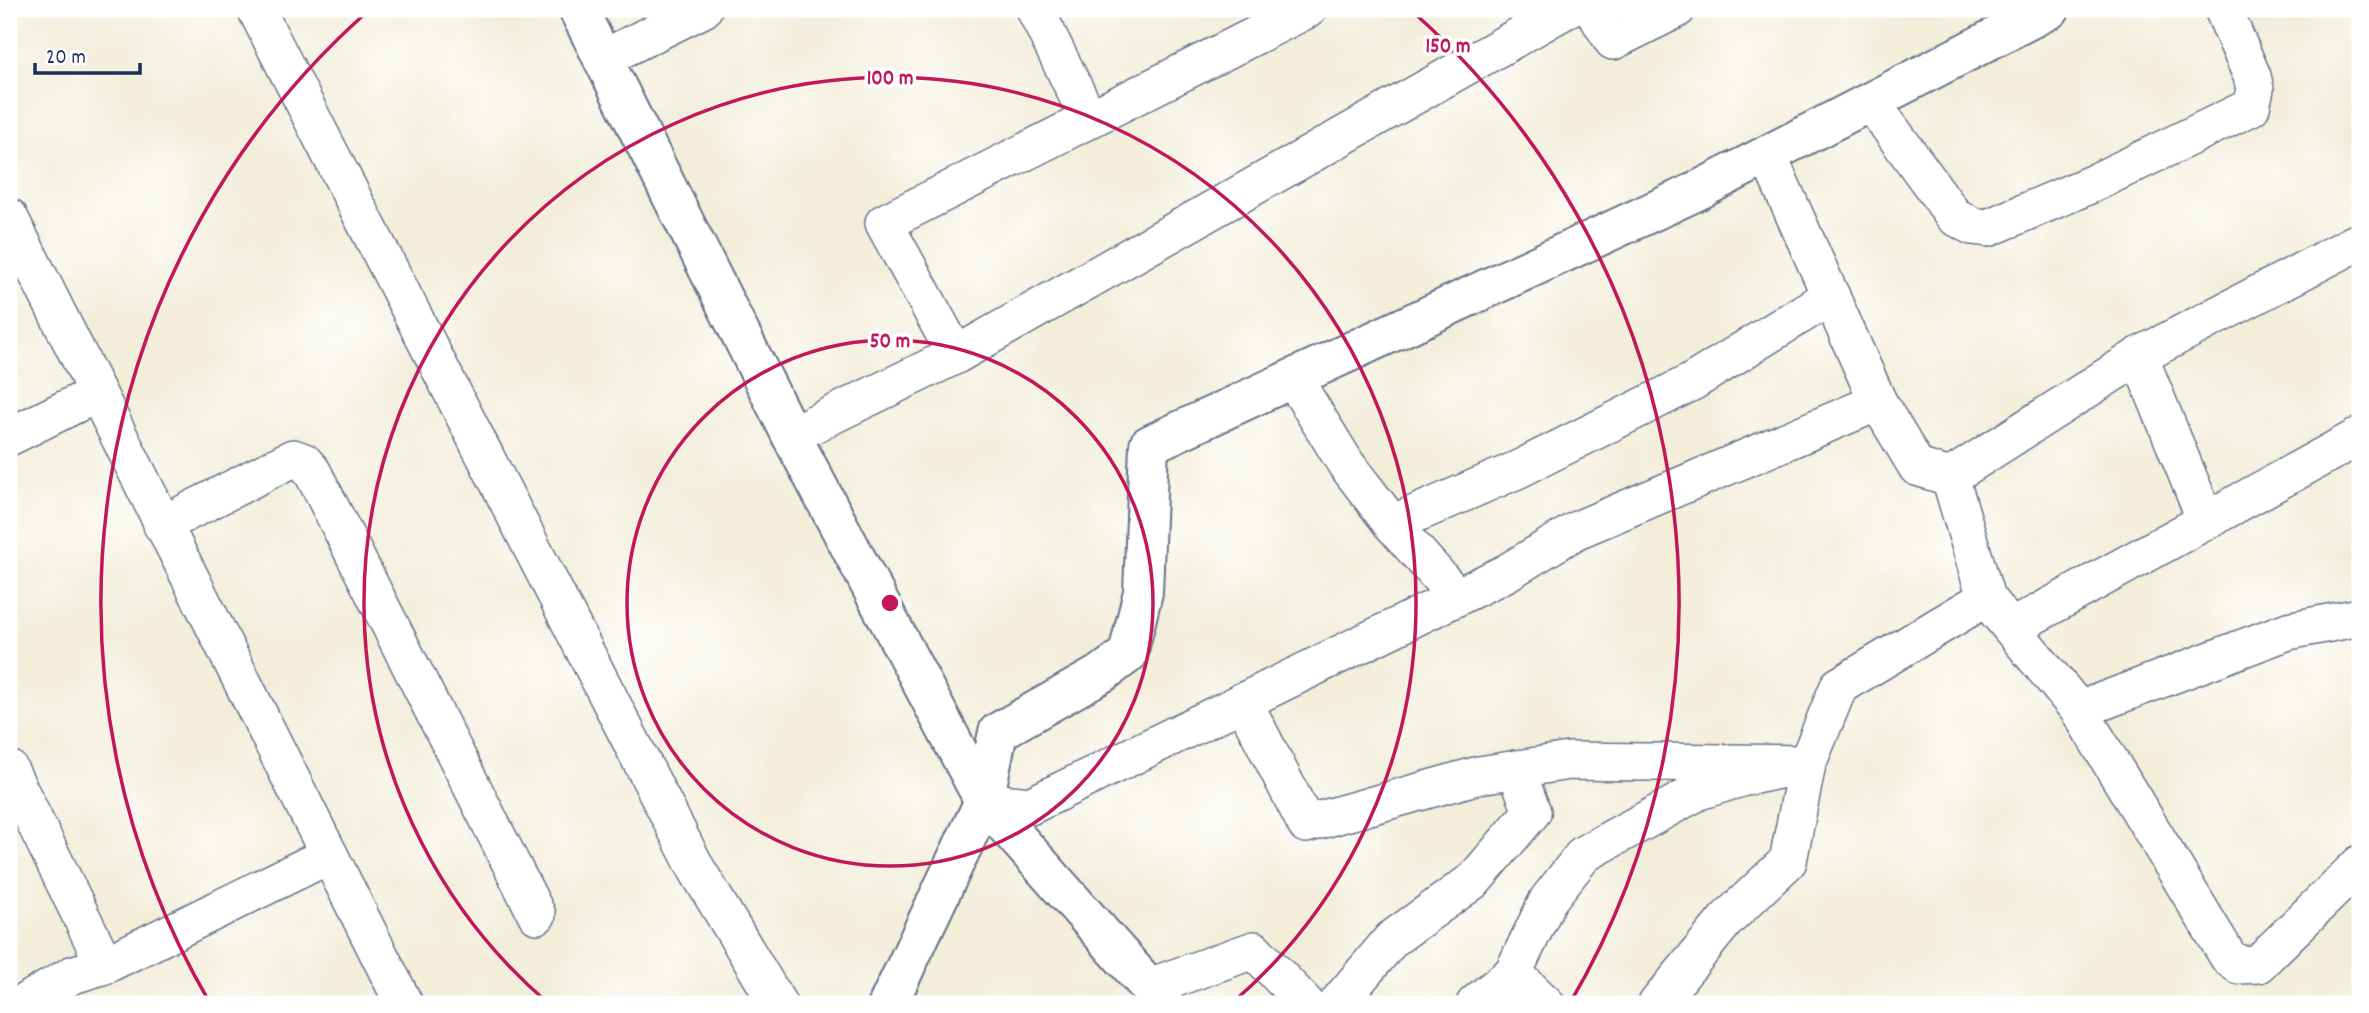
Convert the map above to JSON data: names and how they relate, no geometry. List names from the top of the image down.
{
  "scale_bar": "20 m",
  "rings": ["150 m", "100 m", "50 m"]
}
